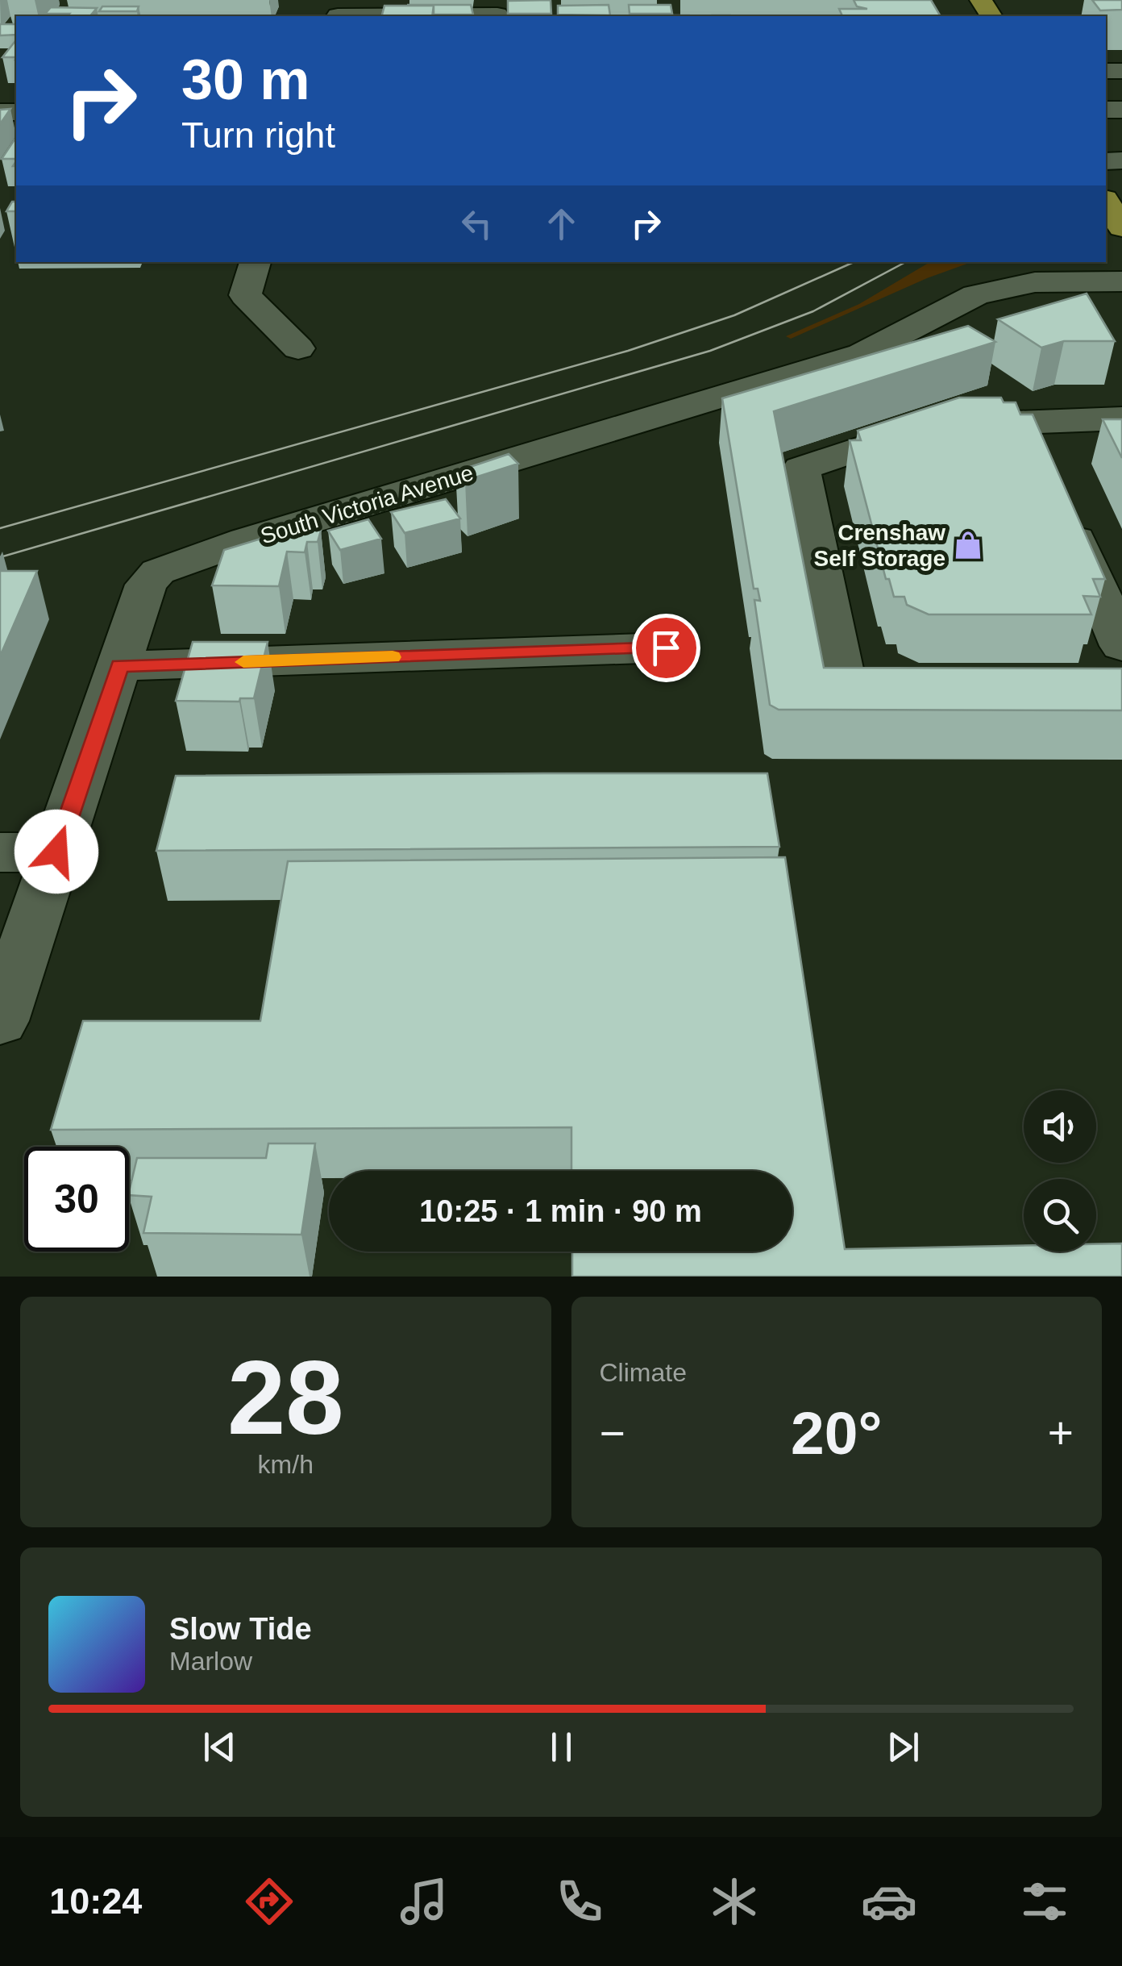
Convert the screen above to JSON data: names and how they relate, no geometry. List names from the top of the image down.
{
  "streets": {
    "street": ["South Victoria Avenue"]
  },
  "places": {
    "shop": ["Crenshaw Self Storage"]
  },
  "page": {
    "turn": ["30 m", "Turn right"],
    "limit": "30",
    "trip": "10:25 · 1 min · 90 m",
    "tile": [
      ["28", "km/h"],
      "Climate"
    ],
    "heat": ["−", "20°", "+"],
    "song": ["Slow Tide", "Marlow"],
    "tabs": "10:24"
  }
}
